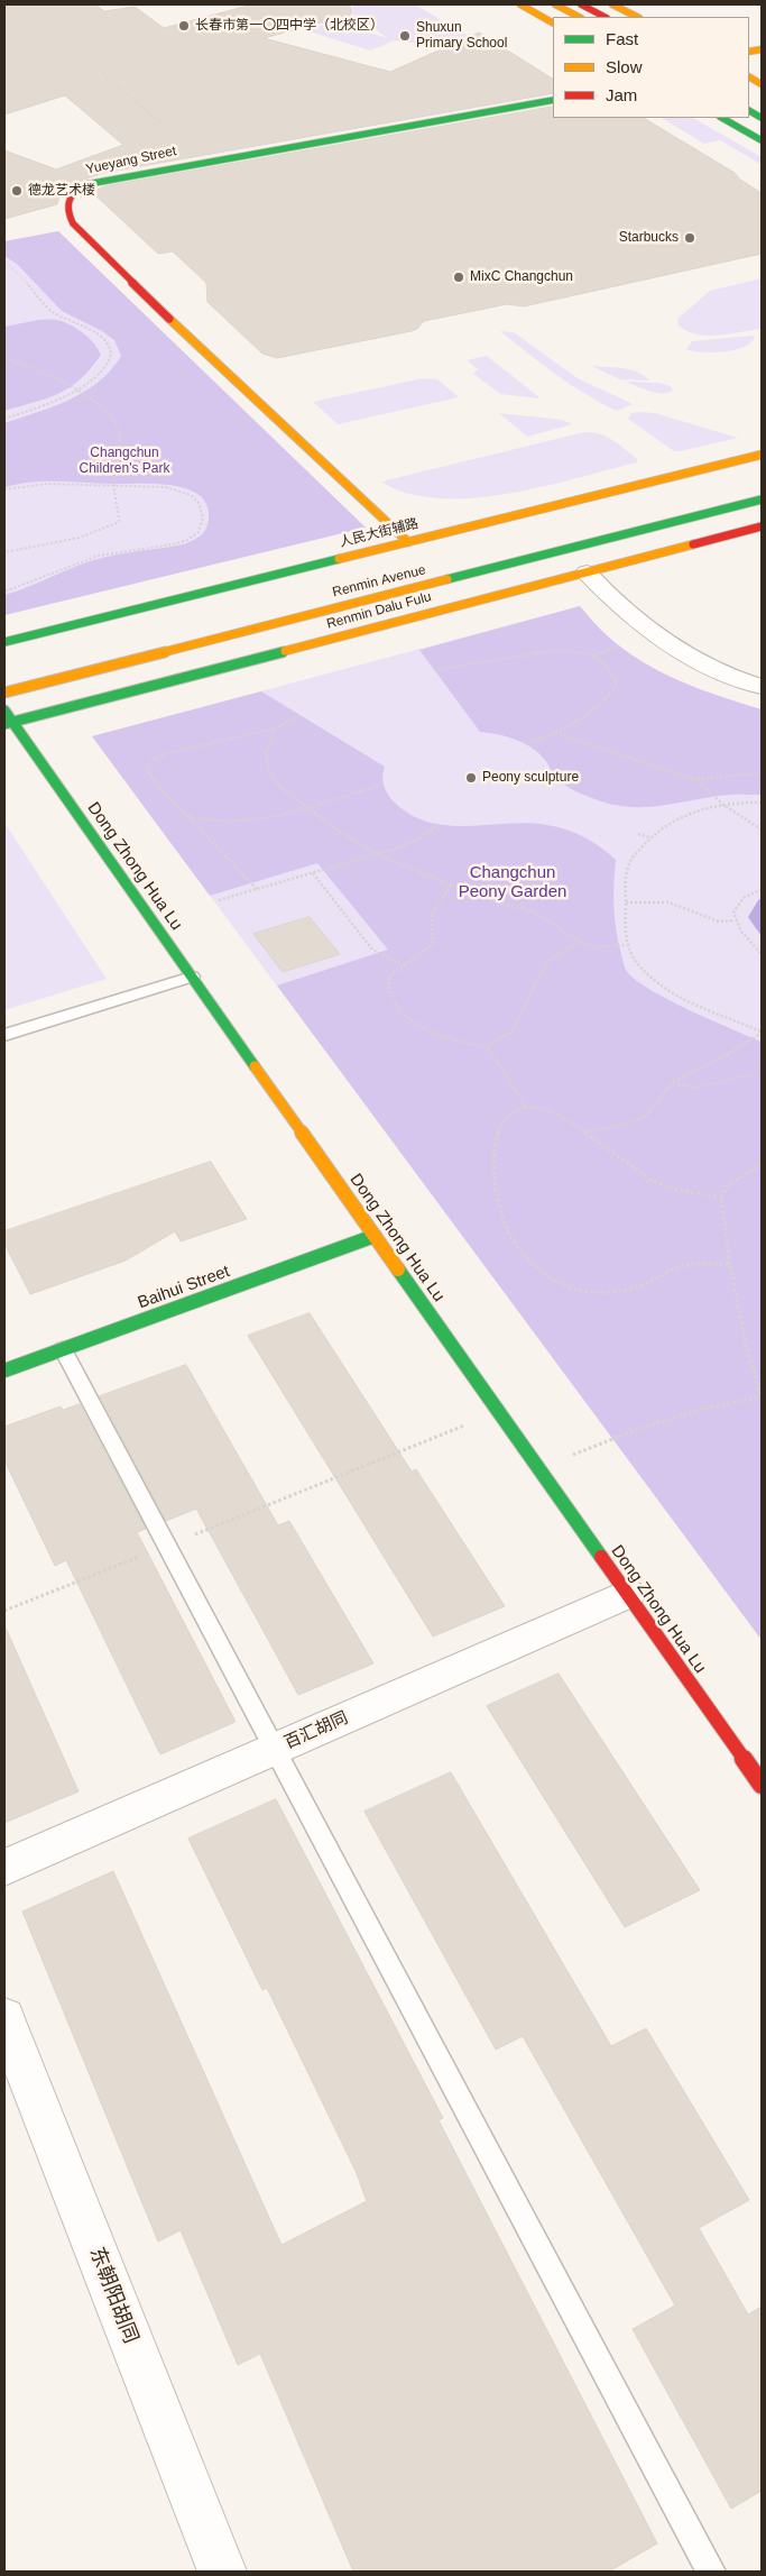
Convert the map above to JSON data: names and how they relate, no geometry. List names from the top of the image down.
{
  "streets": {
    "street": [
      "Yueyang Street",
      "人民大街辅路",
      "Renmin Avenue",
      "Renmin Dalu Fulu",
      "Dong Zhong Hua Lu",
      "Baihui Street",
      "百汇胡同",
      "东朝阳胡同"
    ]
  },
  "crossings": [
    ["Yueyang Street", "人民大街辅路"],
    ["Renmin Dalu Fulu", "Dong Zhong Hua Lu"],
    ["Dong Zhong Hua Lu", "Baihui Street"],
    ["Dong Zhong Hua Lu", "百汇胡同"]
  ],
  "parks": ["Changchun Children's Park", "Changchun Peony Garden"],
  "places": [
    "长春市第一〇四中学（北校区）",
    "Shuxun Primary School",
    "德龙艺术楼",
    "Starbucks",
    "MixC Changchun",
    "Peony sculpture"
  ],
  "legend": ["Fast", "Slow", "Jam"]
}
